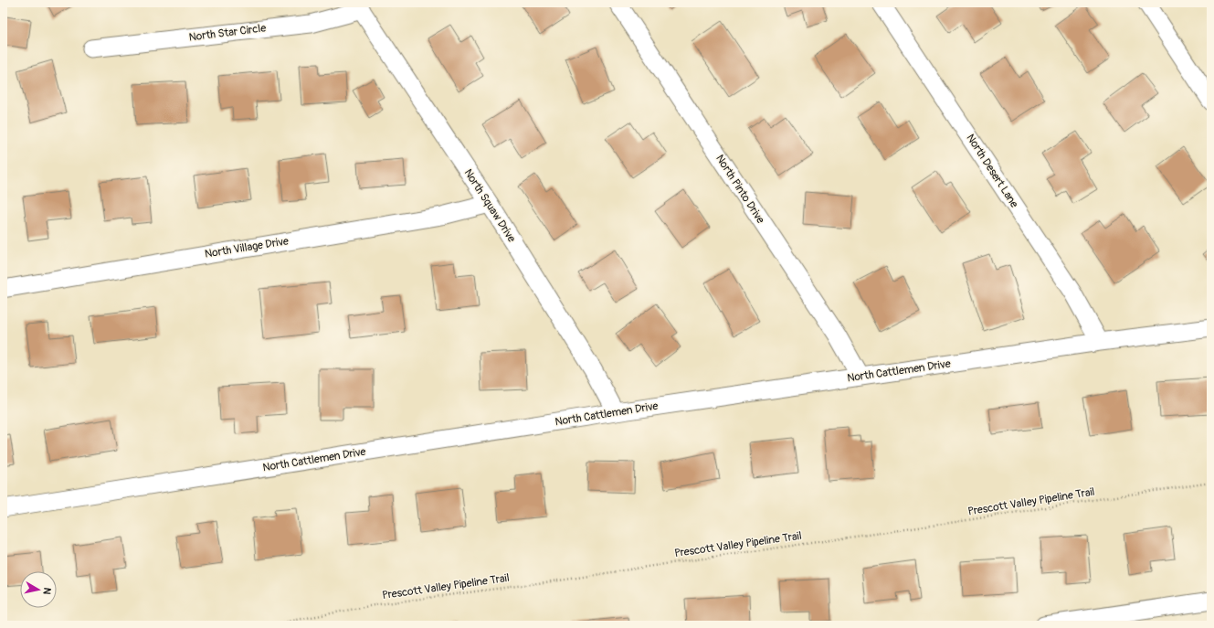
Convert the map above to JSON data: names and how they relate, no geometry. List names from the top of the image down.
{
  "streets": {
    "street": [
      "North Star Circle",
      "North Desert Lane",
      "North Pinto Drive",
      "North Squaw Drive",
      "North Village Drive",
      "North Cattlemen Drive"
    ],
    "path": ["Prescott Valley Pipeline Trail"]
  },
  "crossings": [
    ["North Star Circle", "North Squaw Drive"],
    ["North Desert Lane", "North Cattlemen Drive"],
    ["North Pinto Drive", "North Cattlemen Drive"],
    ["North Squaw Drive", "North Village Drive"],
    ["North Squaw Drive", "North Cattlemen Drive"]
  ],
  "north": "right"
}
